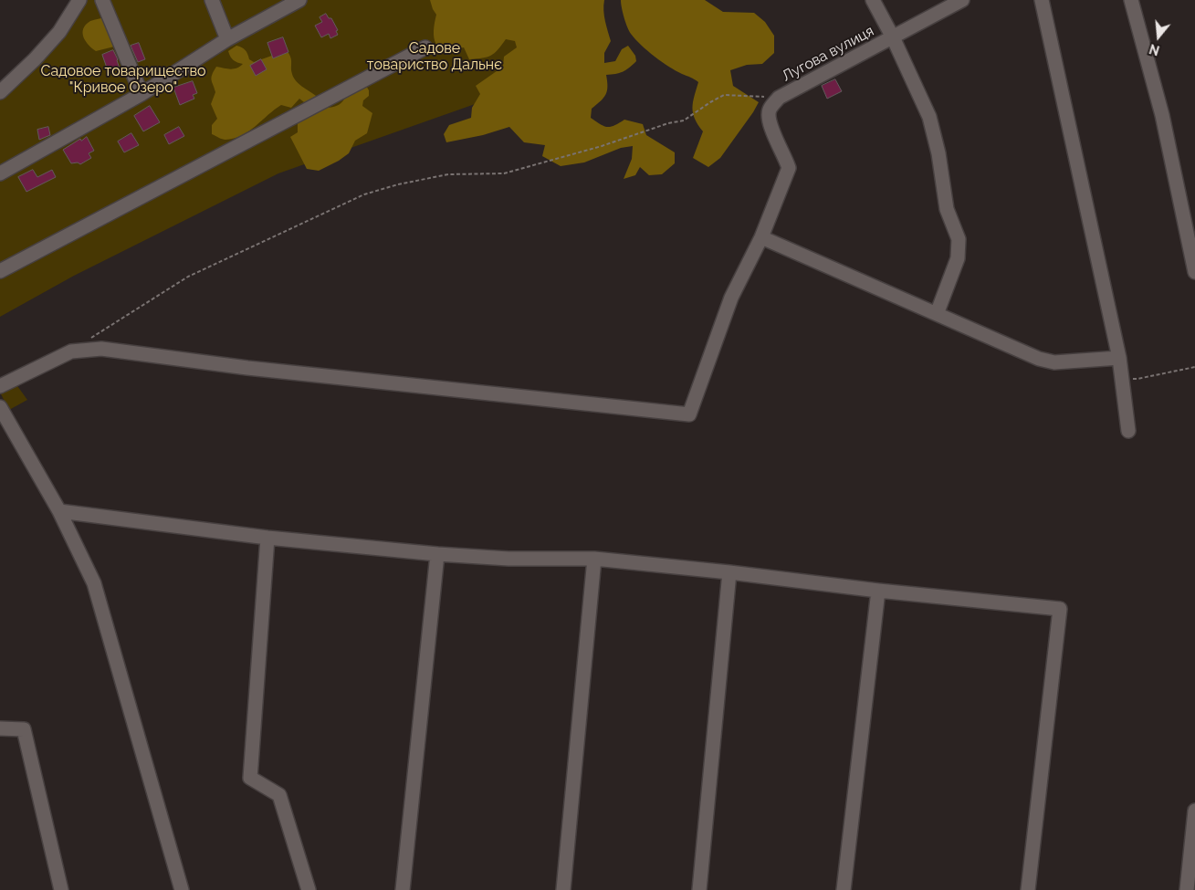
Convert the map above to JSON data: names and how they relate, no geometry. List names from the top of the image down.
{
  "streets": {
    "street": ["Лугова вулиця"]
  },
  "parks": ["Садове товариство Дальнє", "Садовое товарищество \"Кривое Озеро\""],
  "north": "bottom"
}
